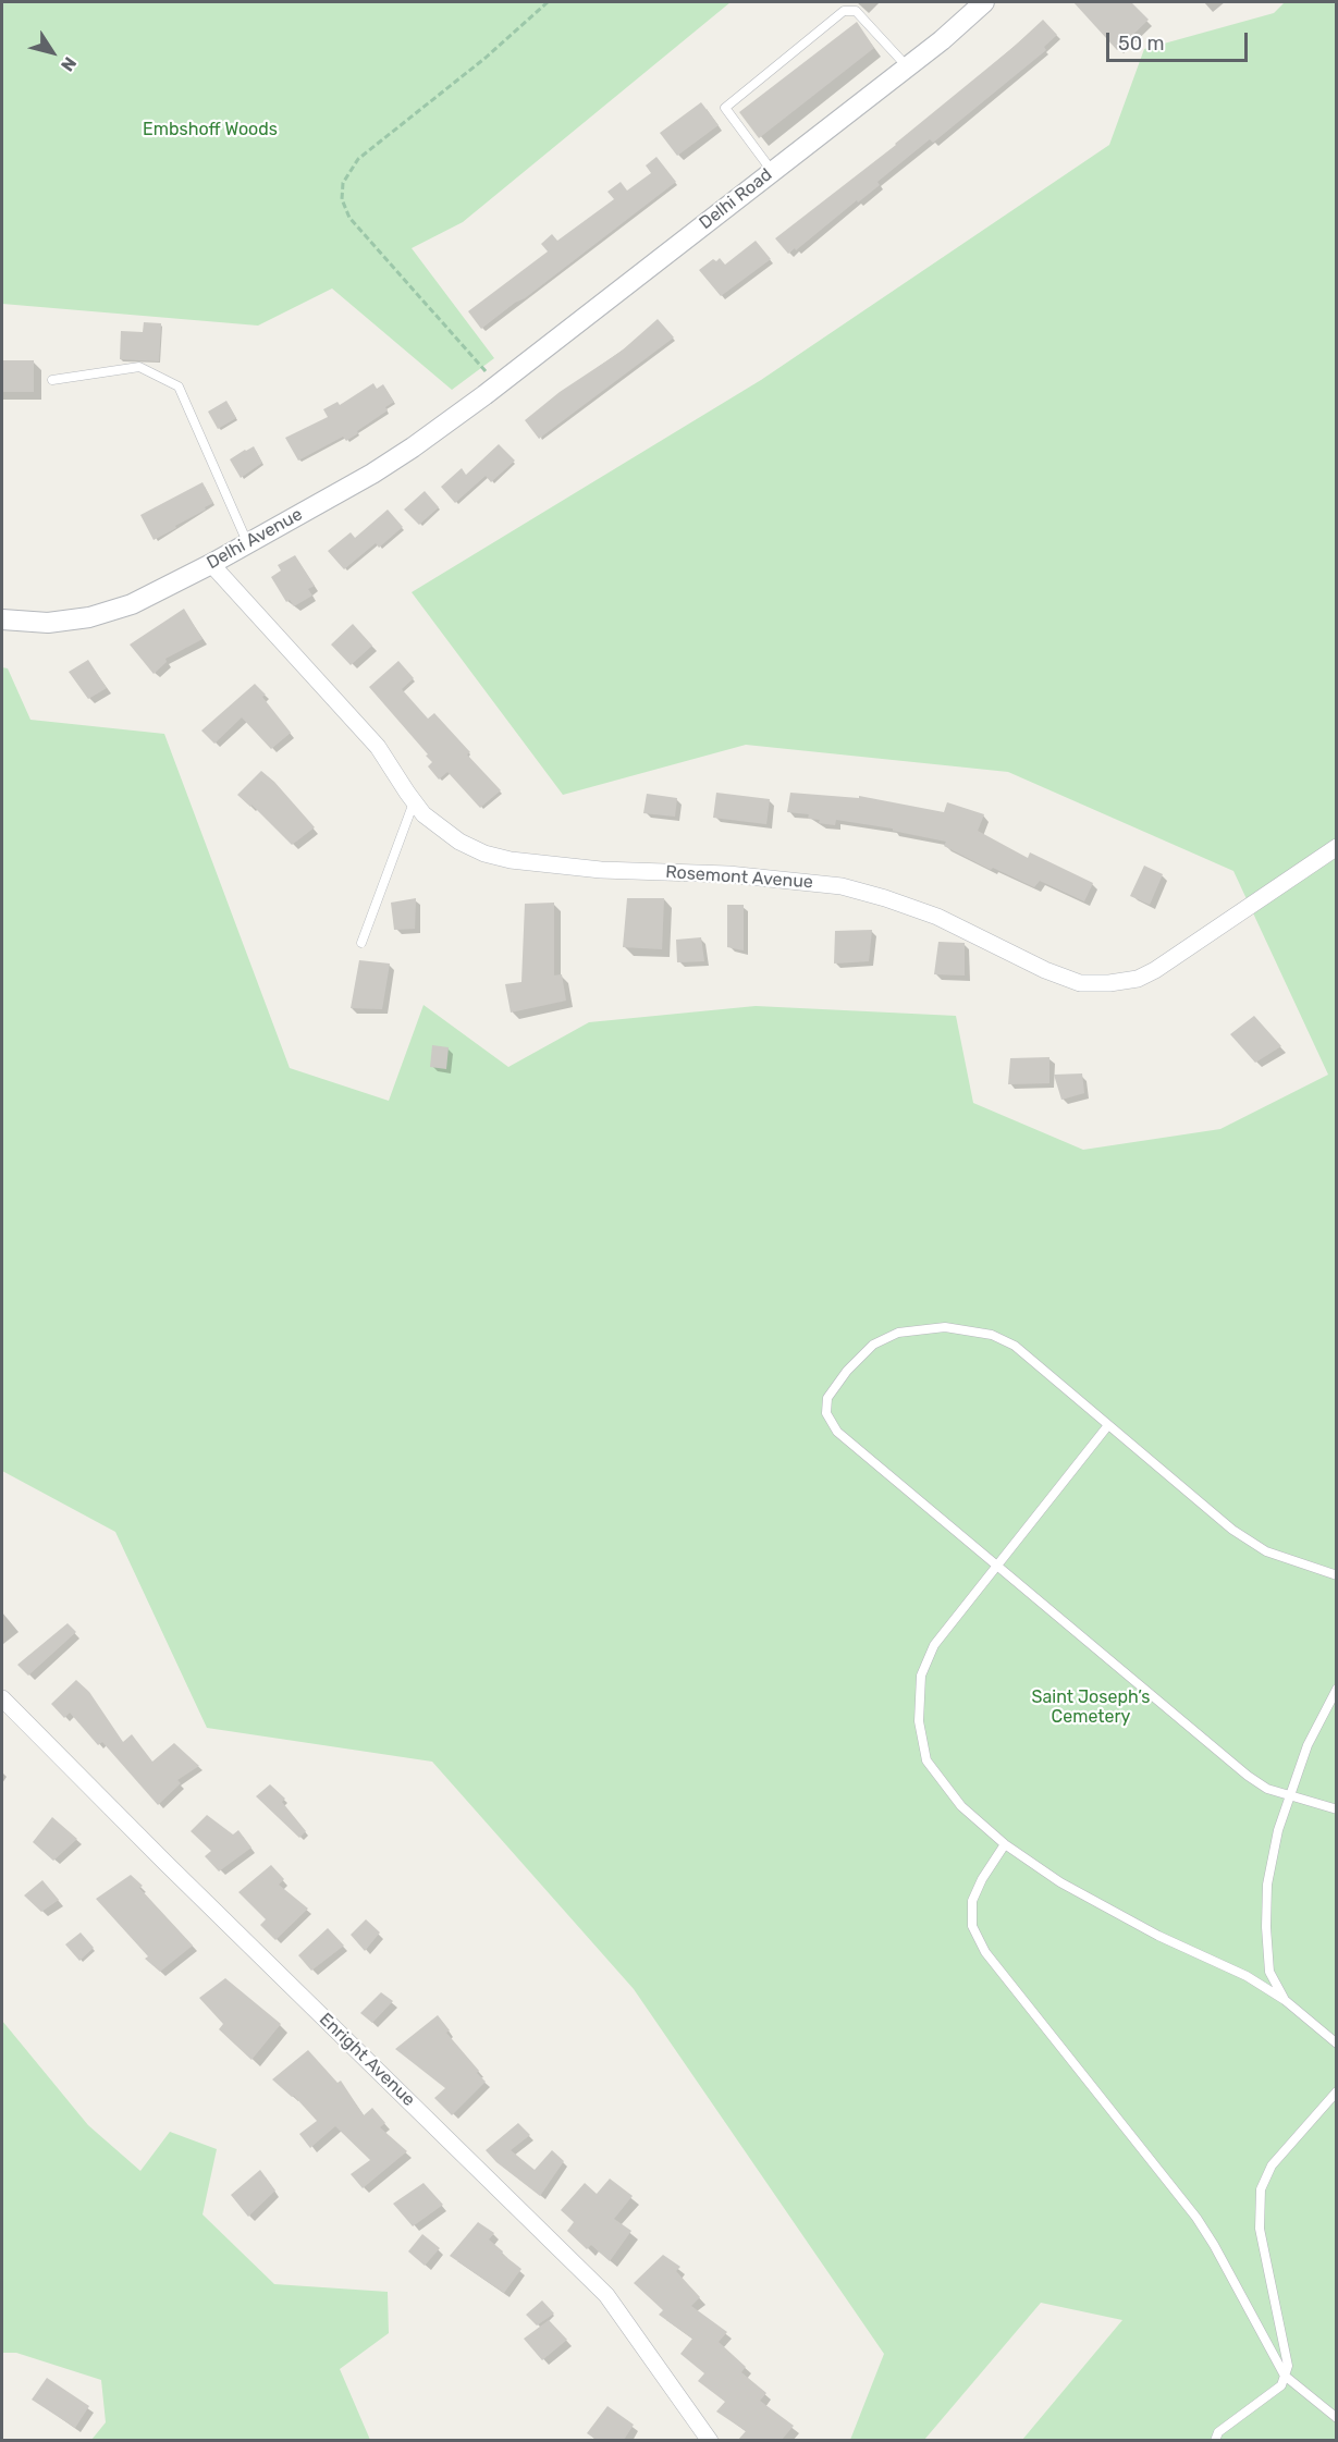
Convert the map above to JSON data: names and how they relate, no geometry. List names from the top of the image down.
{
  "streets": {
    "street": [
      "Delhi Road",
      "Delhi Avenue",
      "Rosemont Avenue",
      "Enright Avenue"
    ]
  },
  "crossings": [
    ["Delhi Road", "Delhi Avenue"],
    ["Delhi Avenue", "Rosemont Avenue"]
  ],
  "parks": ["Embshoff Woods", "Saint Joseph’s Cemetery"],
  "scale_bar": "50 m",
  "north": "bottom right"
}
